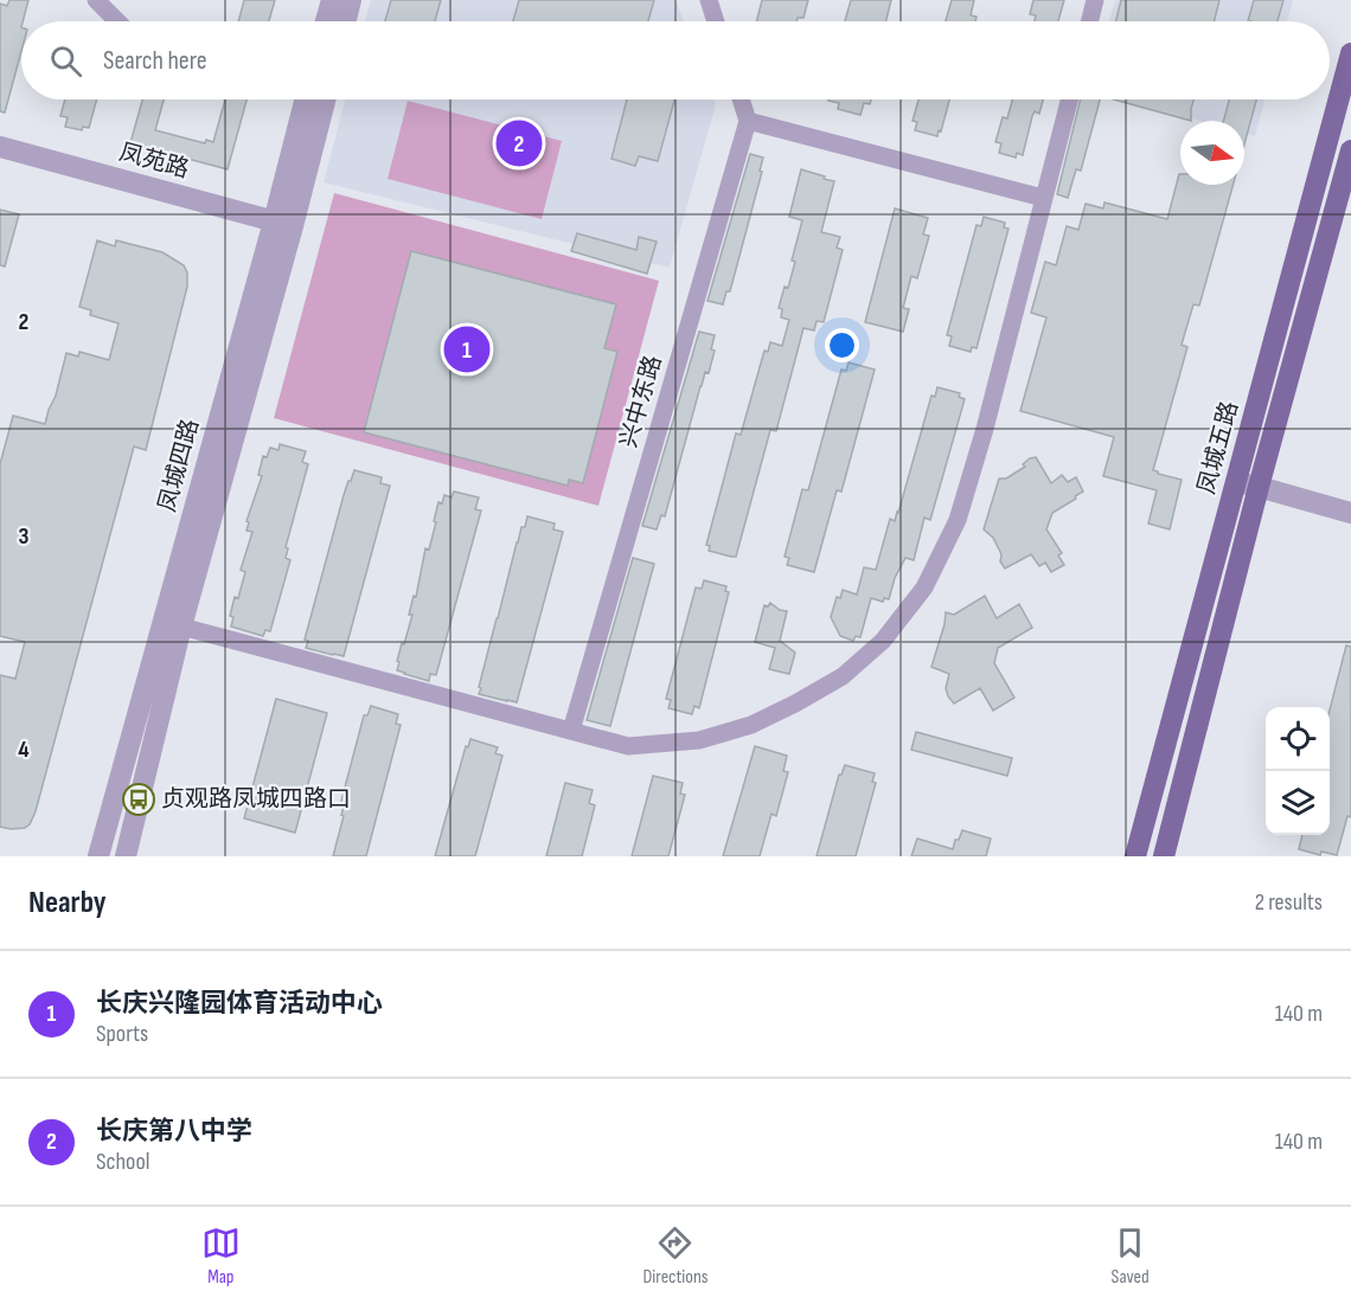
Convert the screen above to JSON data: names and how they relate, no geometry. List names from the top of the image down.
{
  "streets": {
    "main road": ["凤城五路"],
    "street": ["凤苑路", "兴中东路", "凤城四路"]
  },
  "crossings": [
    ["凤苑路", "凤城四路"]
  ],
  "places": {
    "bus stop": ["贞观路凤城四路口"]
  },
  "north": "right",
  "page": {
    "search": "Search here",
    "pins": ["2", "1"],
    "heading": ["Nearby", "2 results"],
    "list": [
      {
        "mark": "1",
        "name": "长庆兴隆园体育活动中心",
        "note": "Sports",
        "value": "140 m"
      },
      {
        "mark": "2",
        "name": "长庆第八中学",
        "note": "School",
        "value": "140 m"
      }
    ],
    "nav": ["Map", "Directions", "Saved"]
  },
  "grid": {
    "rows": ["2", "3", "4"]
  }
}
